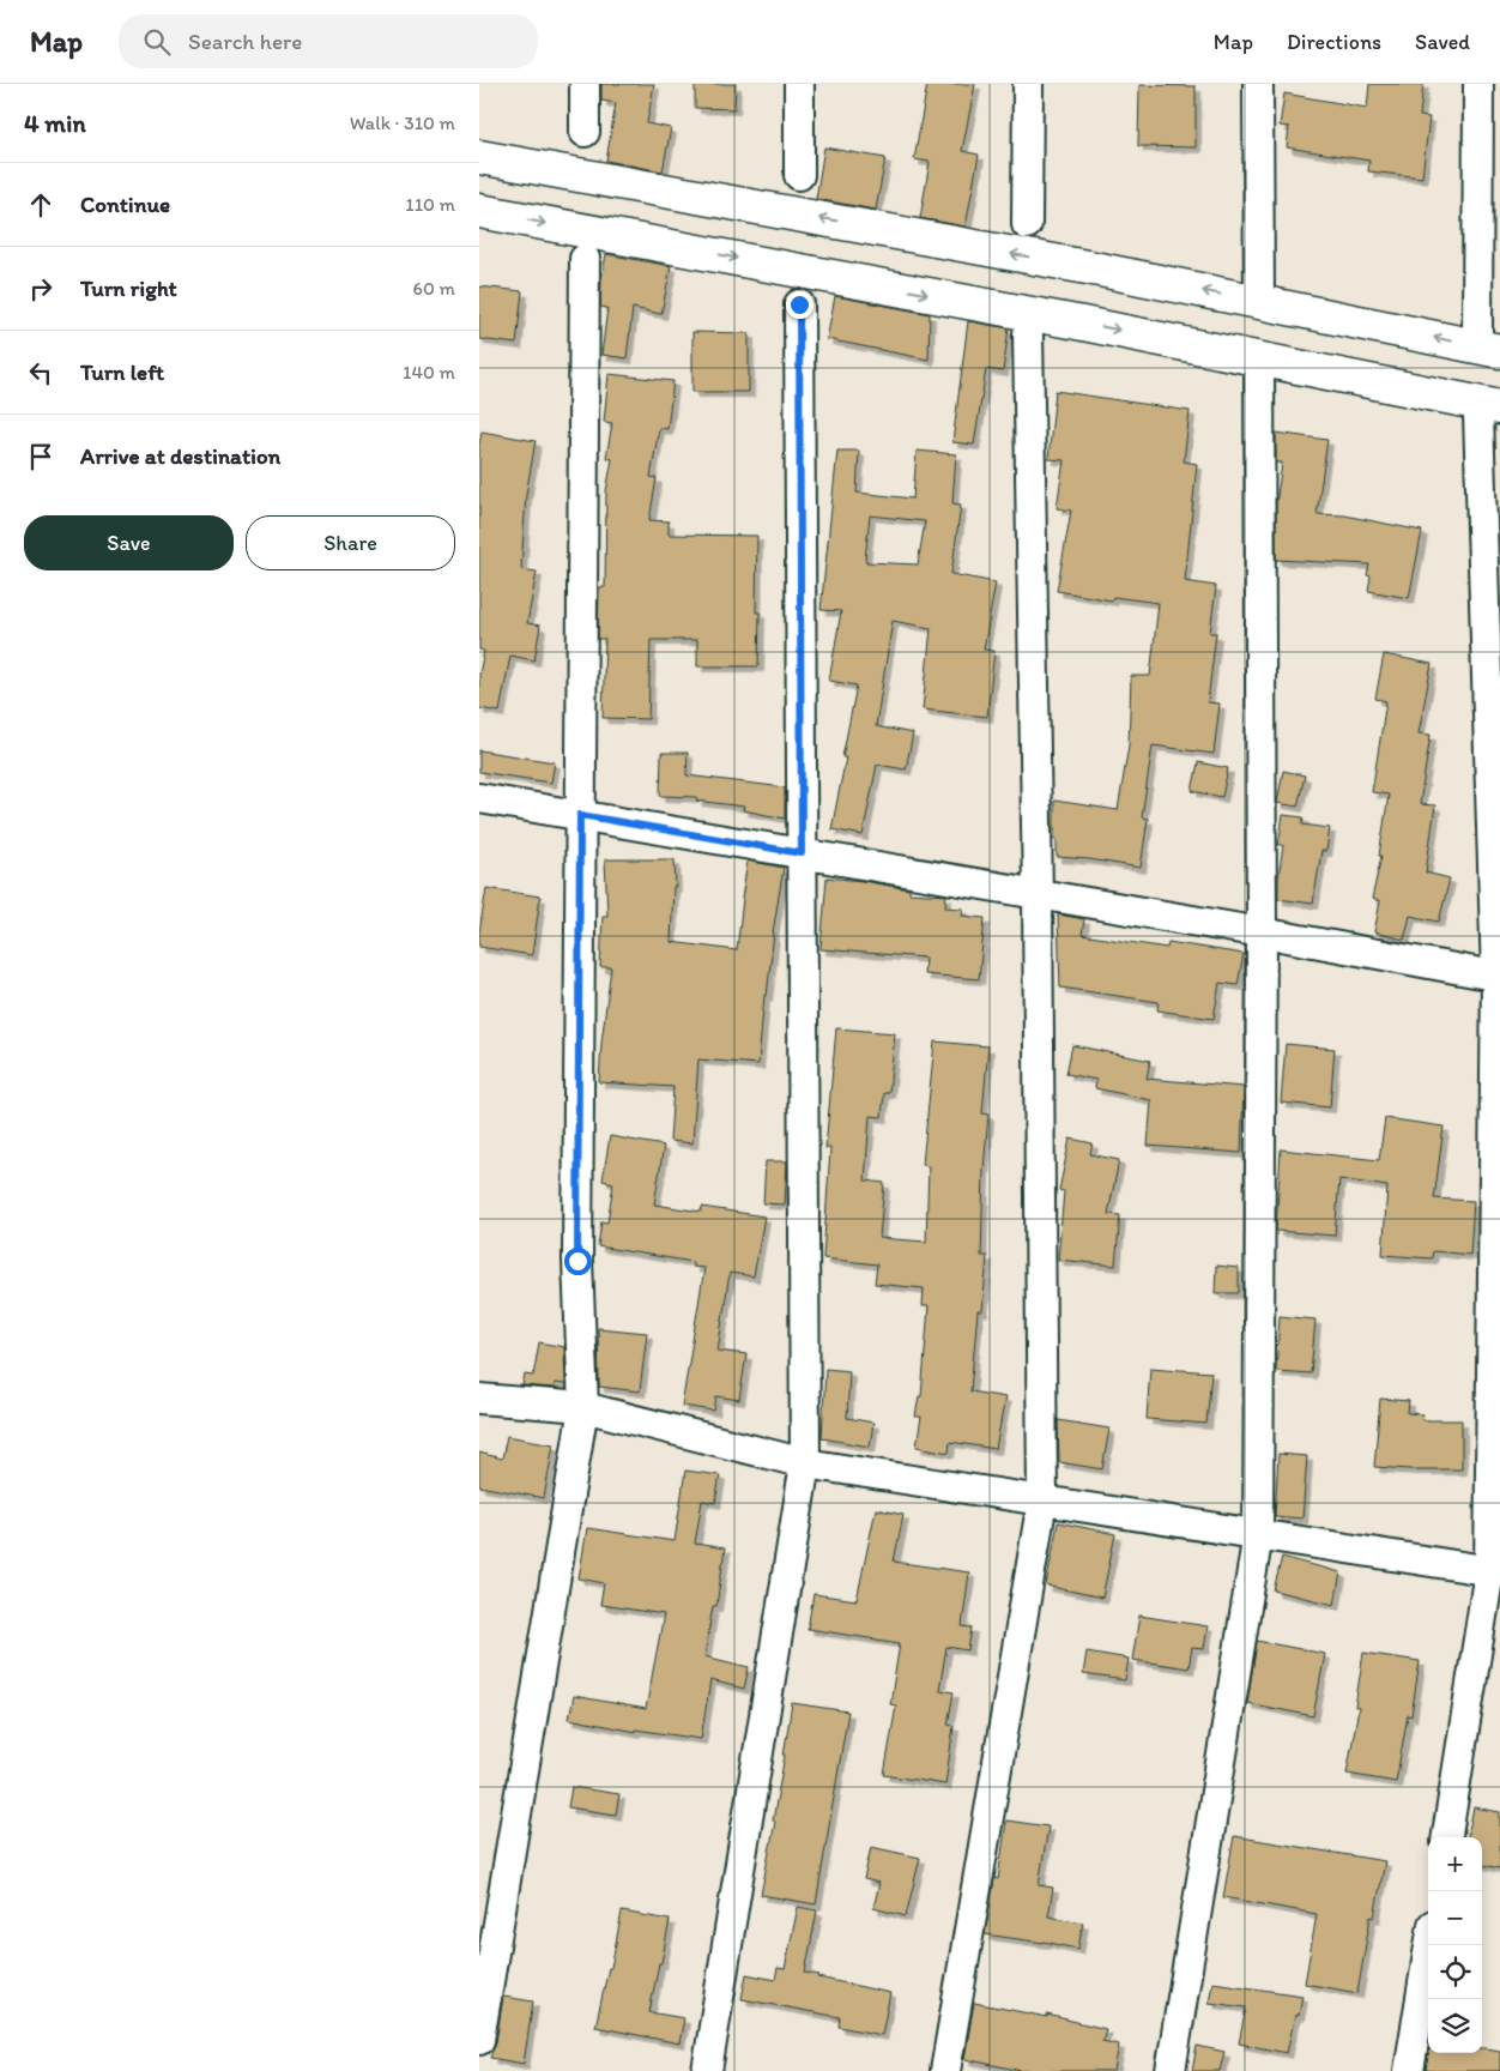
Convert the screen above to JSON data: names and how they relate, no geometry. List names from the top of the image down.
{
  "page": {
    "header": "Map",
    "search": "Search here",
    "nav": ["Map", "Directions", "Saved"],
    "heading": ["4 min", "Walk · 310 m"],
    "list": [
      ["Continue", "110 m"],
      ["Turn right", "60 m"],
      ["Turn left", "140 m"],
      "Arrive at destination"
    ],
    "buttons": ["Save", "Share"],
    "map_buttons": ["+", "−"]
  }
}
